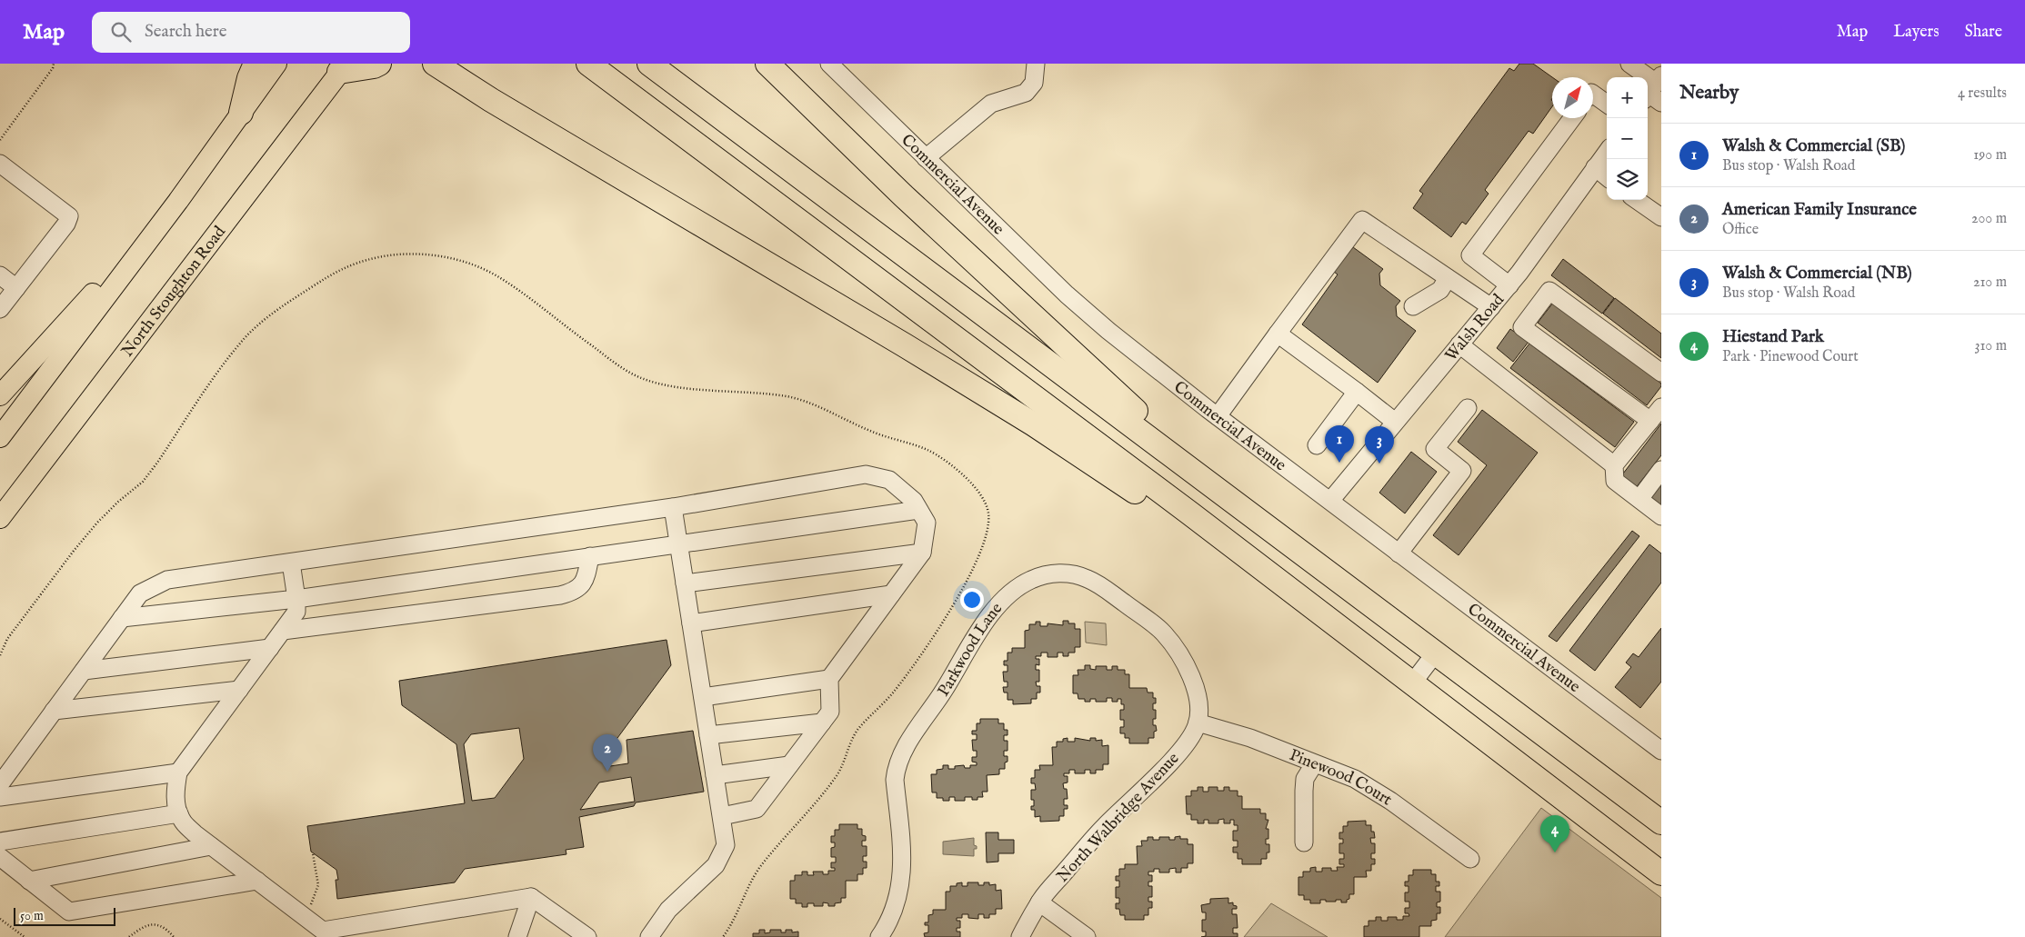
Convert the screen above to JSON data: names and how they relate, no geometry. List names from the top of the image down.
{
  "streets": {
    "main road": ["North Stoughton Road"],
    "street": [
      "Commercial Avenue",
      "Walsh Road",
      "Parkwood Lane",
      "Pinewood Court",
      "North Walbridge Avenue"
    ]
  },
  "crossings": [
    ["Commercial Avenue", "Walsh Road"],
    ["Parkwood Lane", "North Walbridge Avenue"],
    ["Pinewood Court", "North Walbridge Avenue"]
  ],
  "scale_bar": "50 m",
  "north": "top right",
  "page": {
    "header": "Map",
    "search": "Search here",
    "nav": ["Map", "Layers", "Share"],
    "heading": ["Nearby", "4 results"],
    "map_buttons": ["+", "−"],
    "list": [
      {
        "mark": "1",
        "name": "Walsh & Commercial (SB)",
        "note": "Bus stop · Walsh Road",
        "value": "190 m"
      },
      {
        "mark": "2",
        "name": "American Family Insurance",
        "note": "Office",
        "value": "200 m"
      },
      {
        "mark": "3",
        "name": "Walsh & Commercial (NB)",
        "note": "Bus stop · Walsh Road",
        "value": "210 m"
      },
      {
        "mark": "4",
        "name": "Hiestand Park",
        "note": "Park · Pinewood Court",
        "value": "310 m"
      }
    ],
    "pins": [
      "1",
      "3",
      "2",
      "4"
    ],
    "scale": "50 m"
  }
}
